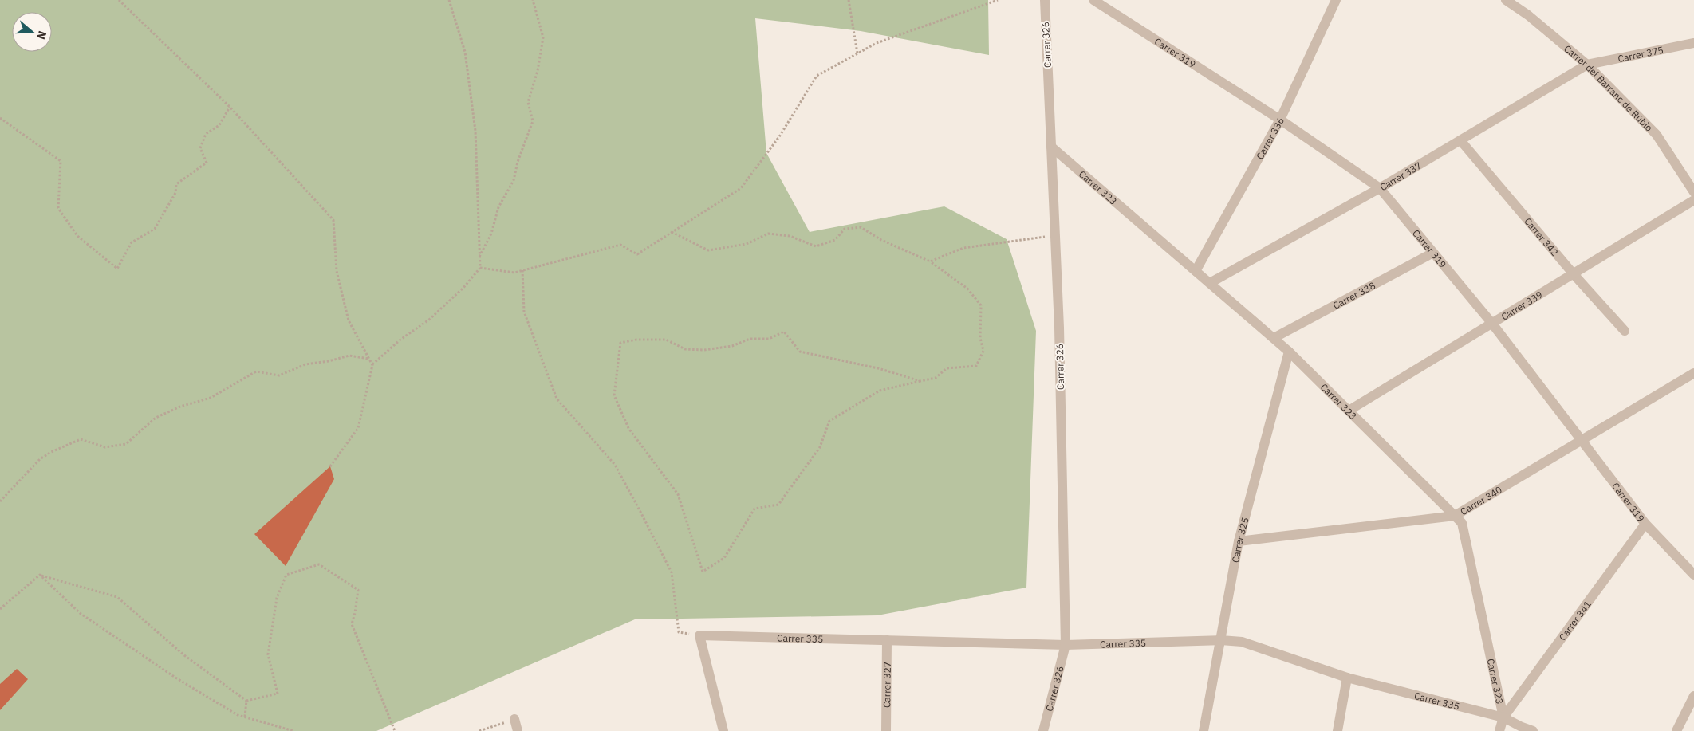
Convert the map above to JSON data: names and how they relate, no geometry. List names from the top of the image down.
{
  "streets": {
    "street": [
      "Carrer 326",
      "Carrer 319",
      "Carrer 375",
      "Carrer del Barranc de Rúbio",
      "Carrer 336",
      "Carrer 337",
      "Carrer 323",
      "Carrer 342",
      "Carrer 338",
      "Carrer 339",
      "Carrer 340",
      "Carrer 325",
      "Carrer 341",
      "Carrer 335",
      "Carrer 327"
    ]
  },
  "crossings": [
    ["Carrer 326", "Carrer 323"],
    ["Carrer 326", "Carrer 335"],
    ["Carrer 319", "Carrer 336"],
    ["Carrer 319", "Carrer 337"],
    ["Carrer 319", "Carrer 338"],
    ["Carrer 319", "Carrer 339"],
    ["Carrer 319", "Carrer 340"],
    ["Carrer 319", "Carrer 341"],
    ["Carrer 375", "Carrer del Barranc de Rúbio"],
    ["Carrer 375", "Carrer 337"],
    ["Carrer del Barranc de Rúbio", "Carrer 337"],
    ["Carrer 336", "Carrer 323"],
    ["Carrer 337", "Carrer 323"],
    ["Carrer 337", "Carrer 342"],
    ["Carrer 323", "Carrer 338"],
    ["Carrer 323", "Carrer 339"],
    ["Carrer 323", "Carrer 340"],
    ["Carrer 323", "Carrer 325"],
    ["Carrer 323", "Carrer 341"],
    ["Carrer 323", "Carrer 335"],
    ["Carrer 342", "Carrer 339"],
    ["Carrer 340", "Carrer 325"],
    ["Carrer 325", "Carrer 335"],
    ["Carrer 341", "Carrer 335"],
    ["Carrer 335", "Carrer 327"]
  ],
  "north": "right"
}
